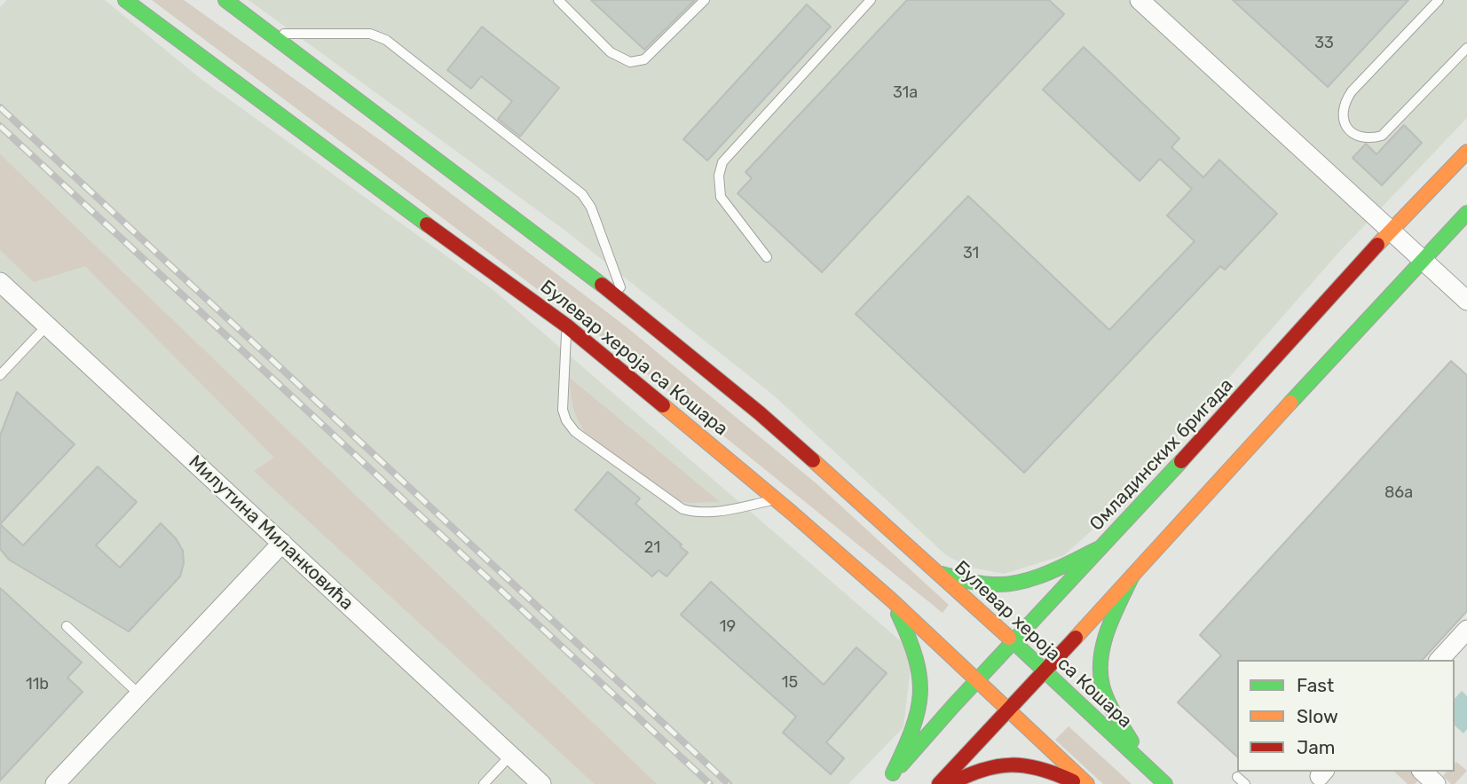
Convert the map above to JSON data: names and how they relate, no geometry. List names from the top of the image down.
{
  "streets": {
    "main road": ["Булевар хероја са Кошара", "Омладинских бригада"],
    "street": ["Милутина Миланковића"]
  },
  "crossings": [
    ["Булевар хероја са Кошара", "Омладинских бригада"]
  ],
  "house_numbers": [
    "33",
    "31a",
    "31",
    "86a",
    "21",
    "19",
    "15",
    "11b"
  ],
  "legend": ["Fast", "Slow", "Jam"]
}
